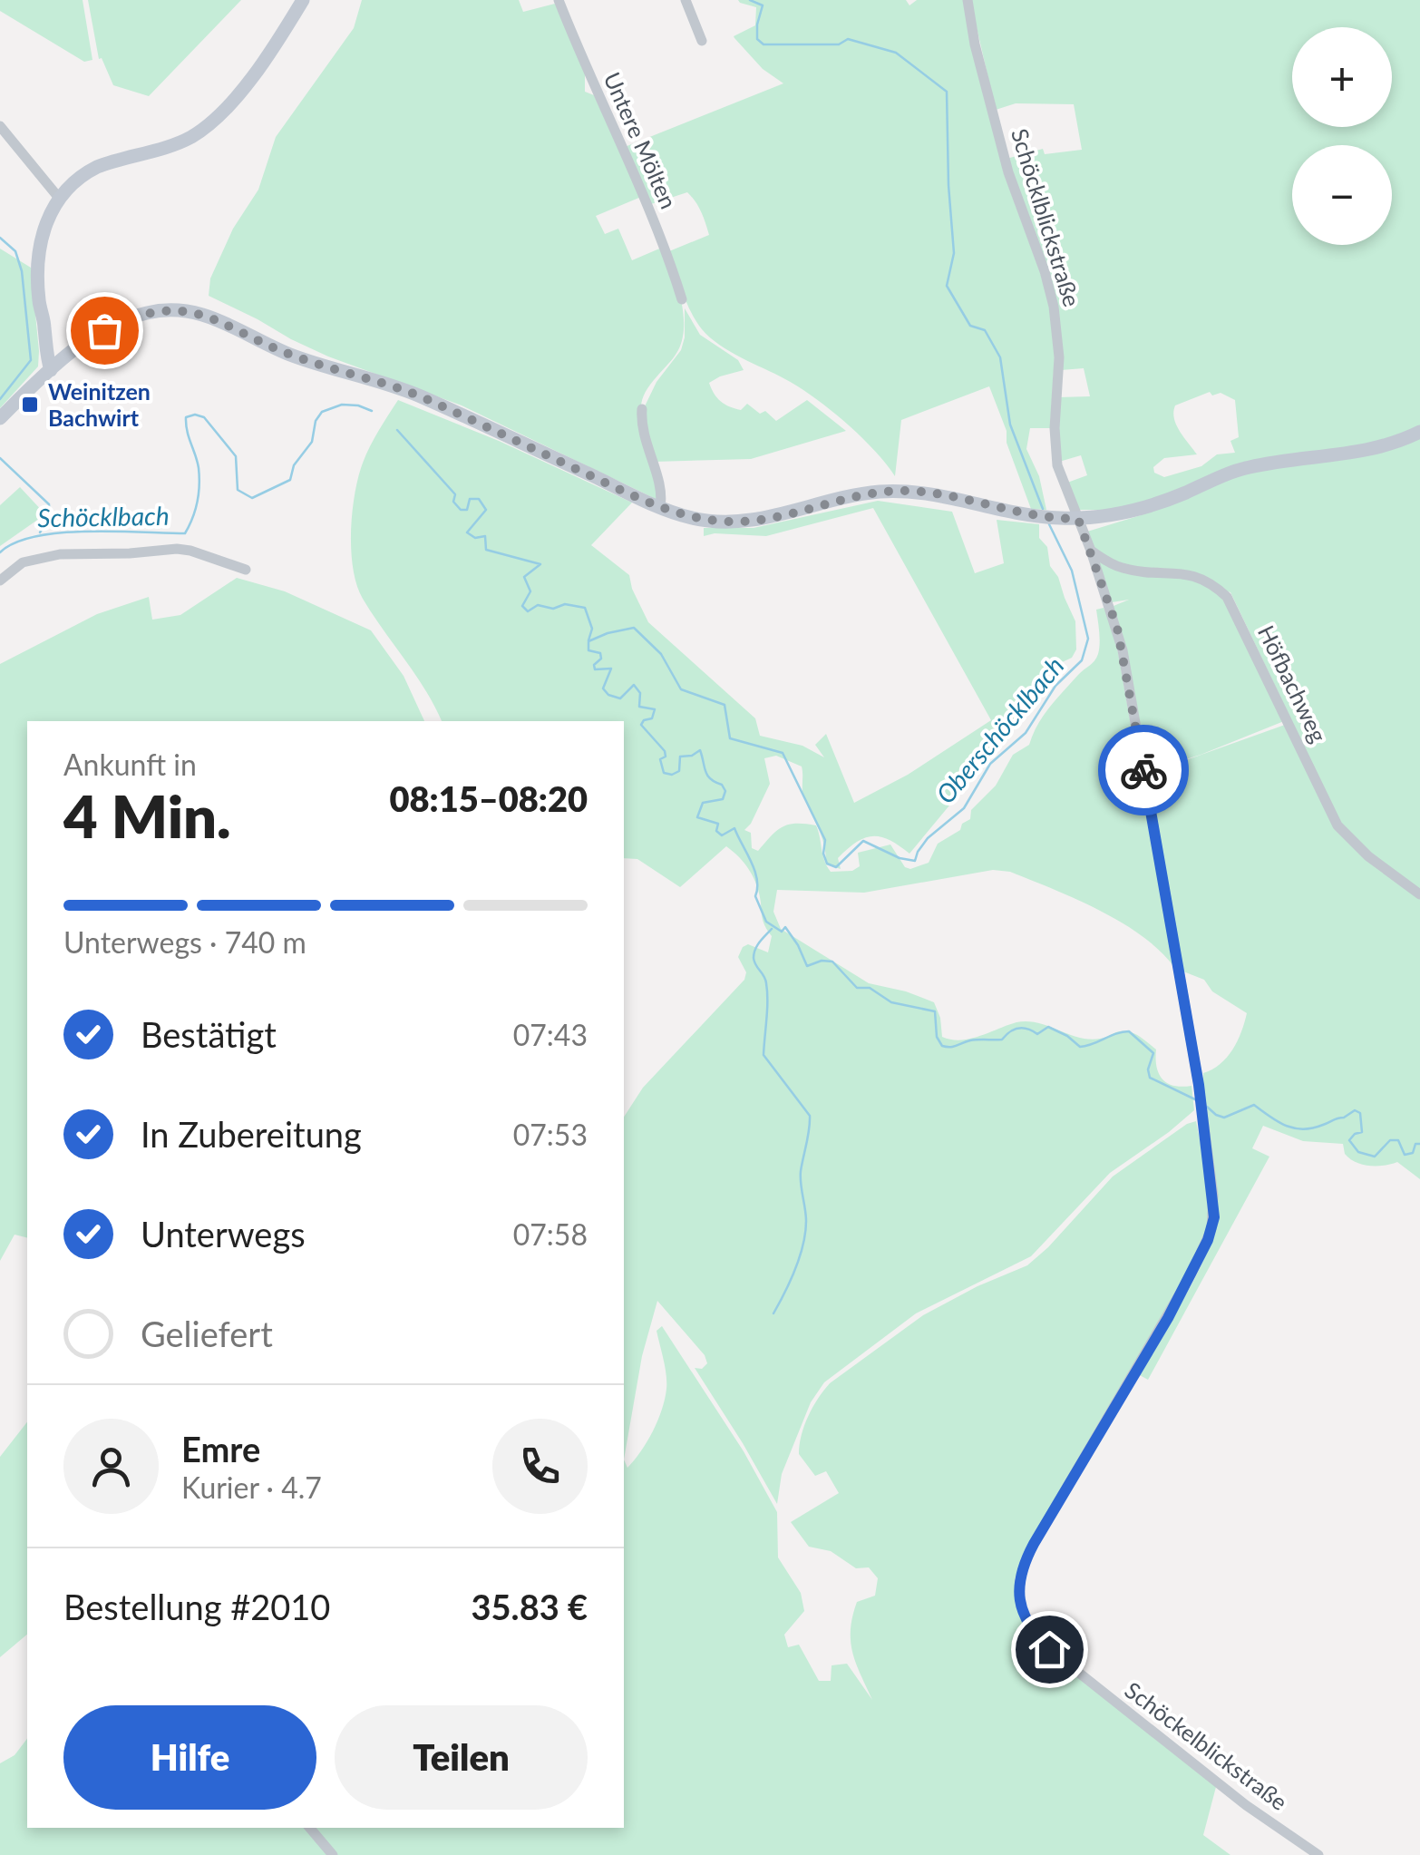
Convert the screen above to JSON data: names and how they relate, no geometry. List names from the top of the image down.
{
  "streets": {
    "street": [
      "Untere Mölten",
      "Schöcklblickstraße",
      "Höfbachweg",
      "Schöckelblickstraße"
    ]
  },
  "crossings": [
    ["Schöcklblickstraße", "Höfbachweg"],
    ["Schöcklblickstraße", "Schöckelblickstraße"]
  ],
  "water": ["Schöcklbach", "Oberschöcklbach"],
  "places": {
    "transit": ["Weinitzen Bachwirt"]
  },
  "page": {
    "map_buttons": ["+", "−"],
    "heading": ["4 Min.", "Ankunft in", "08:15–08:20"],
    "panel": [
      "Emre",
      "Kurier · 4.7",
      "Bestellung #2010",
      "35.83 €"
    ],
    "bar": "Unterwegs · 740 m",
    "list": [
      ["Bestätigt", "07:43"],
      ["In Zubereitung", "07:53"],
      ["Unterwegs", "07:58"],
      "Geliefert"
    ],
    "buttons": ["Hilfe", "Teilen"]
  }
}
